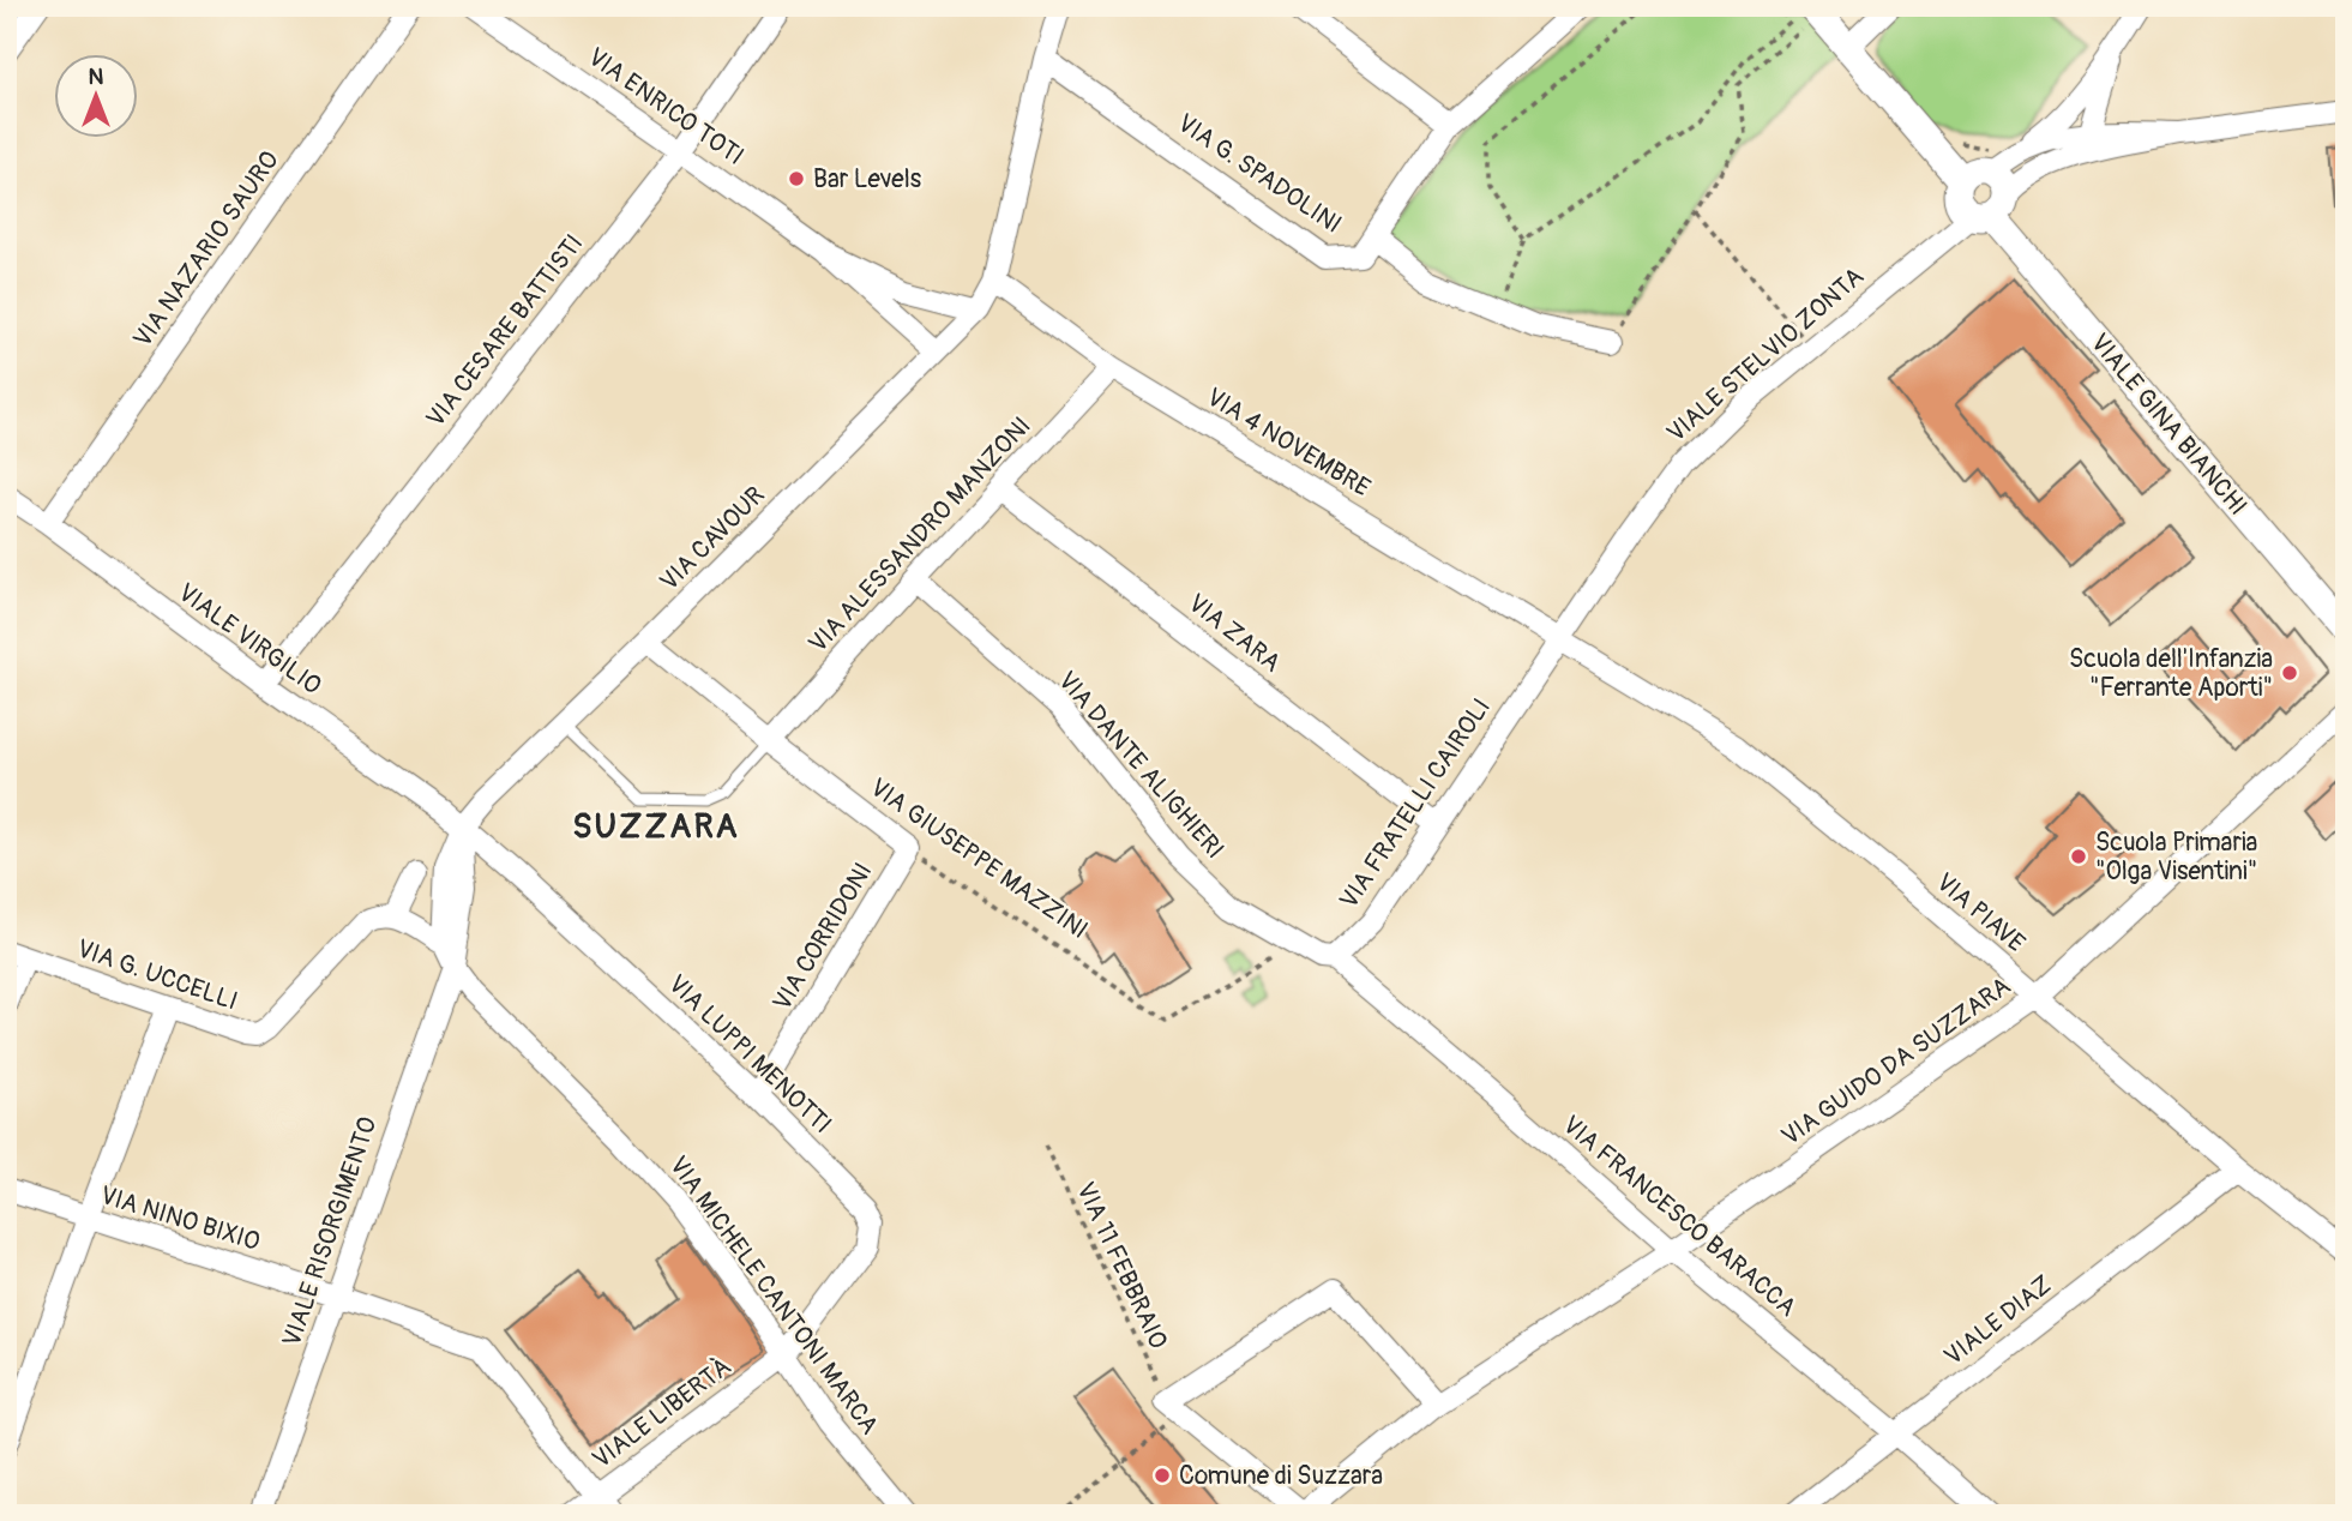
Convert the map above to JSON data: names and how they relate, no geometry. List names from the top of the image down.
{
  "streets": {
    "street": [
      "VIA ENRICO TOTI",
      "VIA G. SPADOLINI",
      "VIA NAZARIO SAURO",
      "VIA CESARE BATTISTI",
      "VIALE STELVIO ZONTA",
      "VIALE GINA BIANCHI",
      "VIA 4 NOVEMBRE",
      "VIA ALESSANDRO MANZONI",
      "VIA CAVOUR",
      "VIA ZARA",
      "VIALE VIRGILIO",
      "VIA DANTE ALIGHIERI",
      "VIA FRATELLI CAIROLI",
      "VIA GIUSEPPE MAZZINI",
      "VIA PIAVE",
      "VIA CORRIDONI",
      "VIA G. UCCELLI",
      "VIA LUPPI MENOTTI",
      "VIA GUIDO DA SUZZARA",
      "VIA FRANCESCO BARACCA",
      "VIA NINO BIXIO",
      "VIALE RISORGIMENTO",
      "VIA MICHELE CANTONI MARCA",
      "VIALE DIAZ",
      "VIALE LIBERTÀ"
    ],
    "path": ["VIA 11 FEBBRAIO"]
  },
  "crossings": [
    ["VIA ENRICO TOTI", "VIA CESARE BATTISTI"],
    ["VIA ENRICO TOTI", "VIA CAVOUR"],
    ["VIA G. SPADOLINI", "VIA CAVOUR"],
    ["VIA NAZARIO SAURO", "VIALE VIRGILIO"],
    ["VIA CESARE BATTISTI", "VIALE VIRGILIO"],
    ["VIALE STELVIO ZONTA", "VIALE GINA BIANCHI"],
    ["VIALE STELVIO ZONTA", "VIA 4 NOVEMBRE"],
    ["VIALE STELVIO ZONTA", "VIA FRATELLI CAIROLI"],
    ["VIALE STELVIO ZONTA", "VIA PIAVE"],
    ["VIA 4 NOVEMBRE", "VIA ALESSANDRO MANZONI"],
    ["VIA 4 NOVEMBRE", "VIA CAVOUR"],
    ["VIA 4 NOVEMBRE", "VIA FRATELLI CAIROLI"],
    ["VIA 4 NOVEMBRE", "VIA PIAVE"],
    ["VIA ALESSANDRO MANZONI", "VIA ZARA"],
    ["VIA ALESSANDRO MANZONI", "VIA DANTE ALIGHIERI"],
    ["VIA ALESSANDRO MANZONI", "VIA GIUSEPPE MAZZINI"],
    ["VIA CAVOUR", "VIALE VIRGILIO"],
    ["VIA CAVOUR", "VIA GIUSEPPE MAZZINI"],
    ["VIA CAVOUR", "VIA LUPPI MENOTTI"],
    ["VIA CAVOUR", "VIALE RISORGIMENTO"],
    ["VIA CAVOUR", "VIA MICHELE CANTONI MARCA"],
    ["VIA ZARA", "VIA FRATELLI CAIROLI"],
    ["VIALE VIRGILIO", "VIA LUPPI MENOTTI"],
    ["VIALE VIRGILIO", "VIALE RISORGIMENTO"],
    ["VIA DANTE ALIGHIERI", "VIA GIUSEPPE MAZZINI"],
    ["VIA FRATELLI CAIROLI", "VIA PIAVE"],
    ["VIA FRATELLI CAIROLI", "VIA FRANCESCO BARACCA"],
    ["VIA GIUSEPPE MAZZINI", "VIA CORRIDONI"],
    ["VIA PIAVE", "VIA GUIDO DA SUZZARA"],
    ["VIA PIAVE", "VIALE DIAZ"],
    ["VIA CORRIDONI", "VIA LUPPI MENOTTI"],
    ["VIA LUPPI MENOTTI", "VIALE RISORGIMENTO"],
    ["VIA LUPPI MENOTTI", "VIA MICHELE CANTONI MARCA"],
    ["VIA LUPPI MENOTTI", "VIALE LIBERTÀ"],
    ["VIA GUIDO DA SUZZARA", "VIA FRANCESCO BARACCA"],
    ["VIA FRANCESCO BARACCA", "VIALE DIAZ"],
    ["VIA NINO BIXIO", "VIALE RISORGIMENTO"],
    ["VIA NINO BIXIO", "VIALE LIBERTÀ"],
    ["VIALE RISORGIMENTO", "VIA MICHELE CANTONI MARCA"],
    ["VIA MICHELE CANTONI MARCA", "VIALE LIBERTÀ"]
  ],
  "districts": ["SUZZARA"],
  "places": [
    "Bar Levels",
    "Scuola dell'Infanzia \"Ferrante Aporti\"",
    "Scuola Primaria \"Olga Visentini\"",
    "Comune di Suzzara"
  ],
  "north": "top"
}
